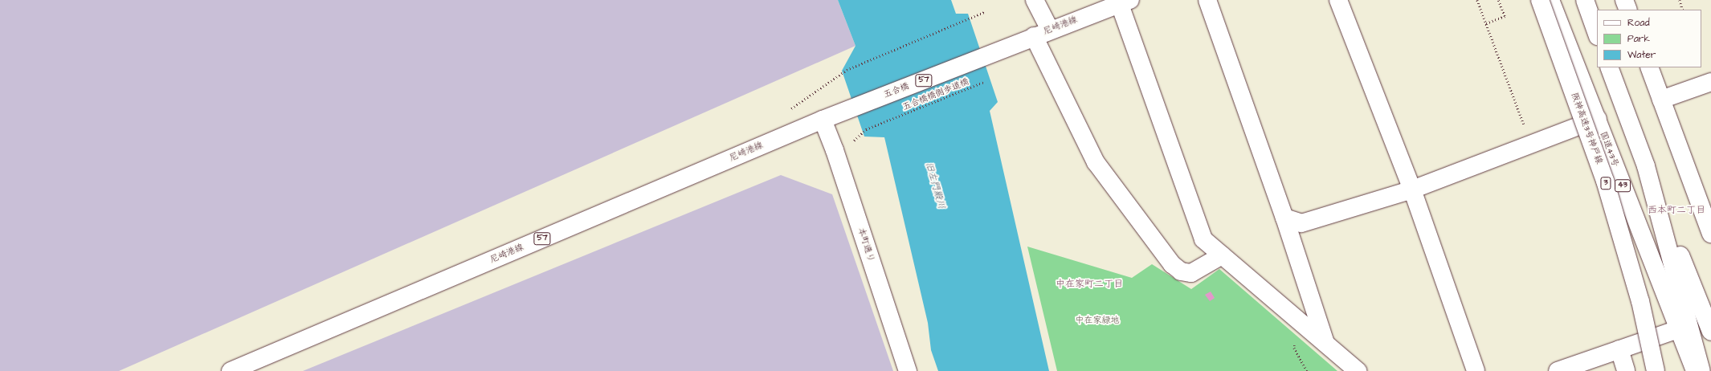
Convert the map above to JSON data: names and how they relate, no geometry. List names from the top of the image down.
{
  "streets": {
    "main road": [
      "尼崎港線",
      "57",
      "五合橋",
      "阪神高速3号神戸線",
      "国道43号",
      "3",
      "43",
      "本町通り"
    ],
    "path": ["五合橋橋側歩道橋"]
  },
  "crossings": [
    ["尼崎港線", "五合橋"],
    ["尼崎港線", "本町通り"],
    ["五合橋橋側歩道橋", "本町通り"]
  ],
  "districts": ["西本町二丁目", "中在家町二丁目"],
  "water": ["旧左門殿川"],
  "parks": ["中在家緑地"],
  "legend": ["Road", "Park", "Water"]
}
